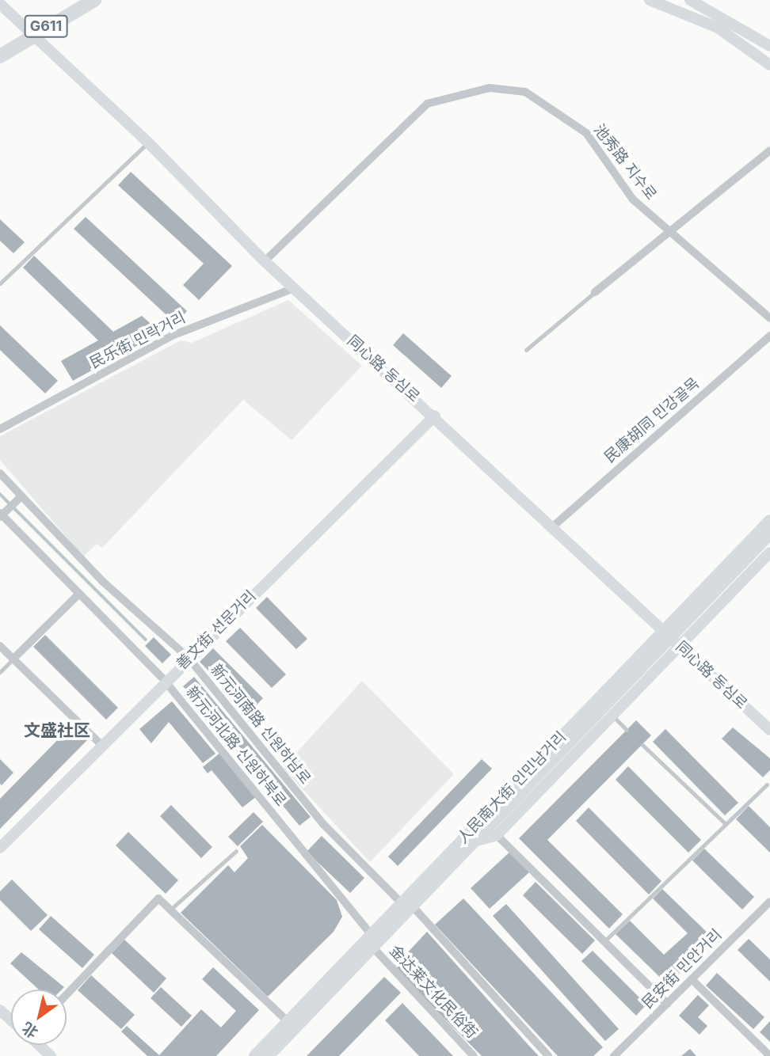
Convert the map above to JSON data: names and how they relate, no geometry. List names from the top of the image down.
{
  "streets": {
    "highway": ["G611"],
    "main road": ["人民南大街 인민남거리"],
    "street": [
      "池秀路 지수로",
      "民乐街 민락거리",
      "同心路 동심로",
      "民康胡同 민강골목",
      "善文街 선문거리",
      "新元河南路 신원하남로",
      "新元河北路 신원하북로",
      "民安街 민안거리",
      "金达莱文化民俗街"
    ]
  },
  "crossings": [
    ["G611", "同心路 동심로"],
    ["池秀路 지수로", "同心路 동심로"],
    ["民乐街 민락거리", "同心路 동심로"],
    ["同心路 동심로", "民康胡同 민강골목"],
    ["同心路 동심로", "善文街 선문거리"],
    ["同心路 동심로", "人民南大街 인민남거리"],
    ["善文街 선문거리", "新元河南路 신원하남로"],
    ["善文街 선문거리", "新元河北路 신원하북로"],
    ["新元河南路 신원하남로", "人民南大街 인민남거리"],
    ["新元河北路 신원하북로", "人民南大街 인민남거리"],
    ["新元河北路 신원하북로", "金达莱文化民俗街"],
    ["人民南大街 인민남거리", "金达莱文化民俗街"]
  ],
  "districts": ["文盛社区"],
  "north": "bottom left"
}
